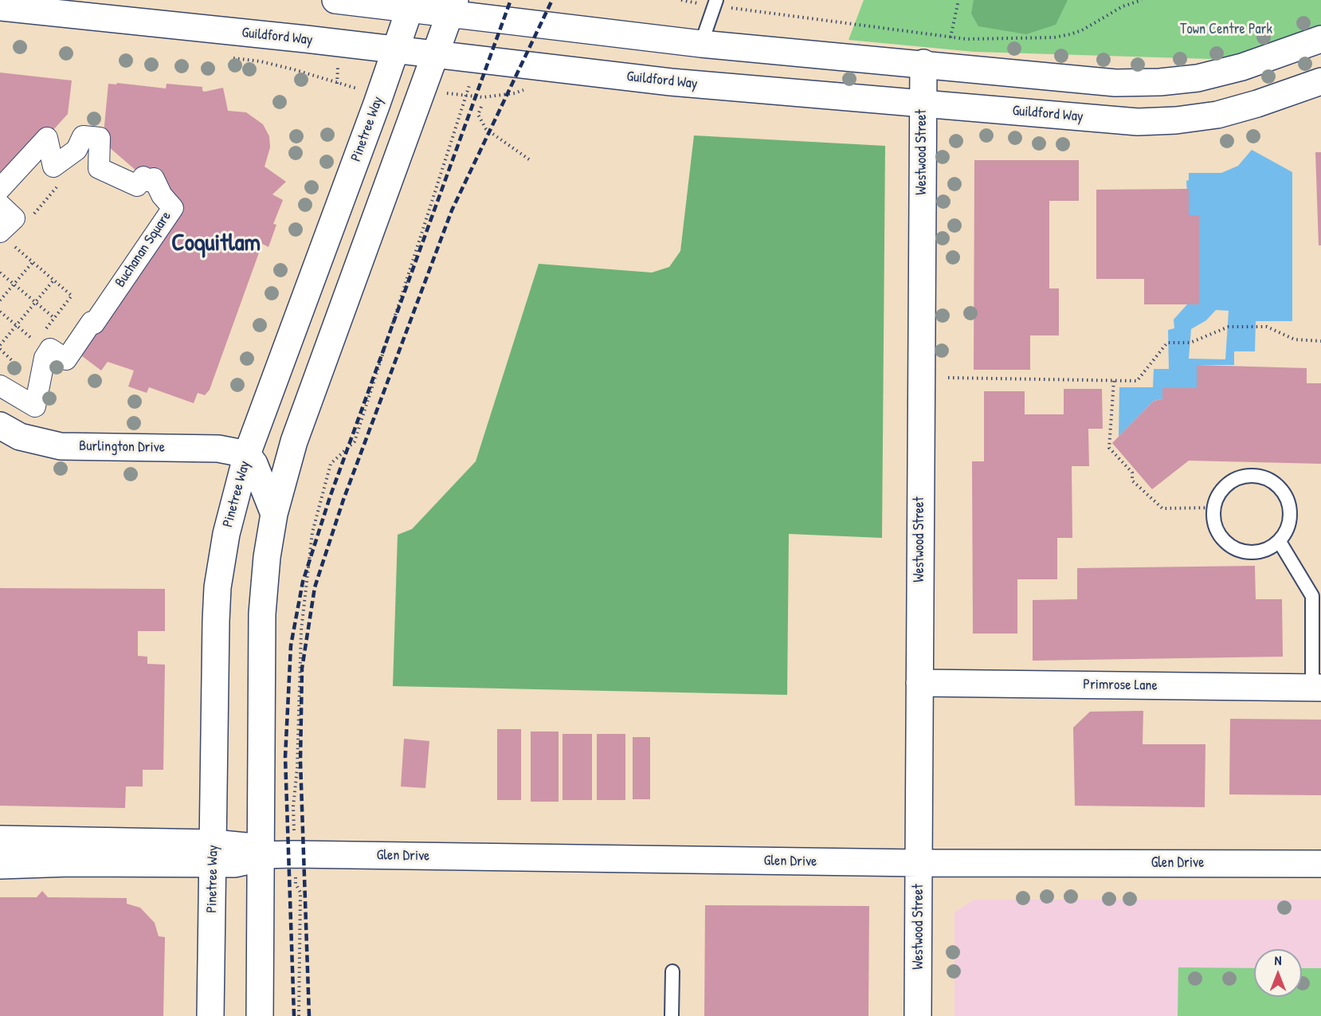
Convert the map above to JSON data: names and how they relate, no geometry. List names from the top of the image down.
{
  "streets": {
    "main road": [
      "Guildford Way",
      "Pinetree Way",
      "Westwood Street",
      "Burlington Drive",
      "Primrose Lane",
      "Glen Drive"
    ],
    "street": ["Buchanan Square"]
  },
  "crossings": [
    ["Guildford Way", "Pinetree Way"],
    ["Guildford Way", "Westwood Street"],
    ["Pinetree Way", "Burlington Drive"],
    ["Pinetree Way", "Glen Drive"],
    ["Westwood Street", "Primrose Lane"],
    ["Westwood Street", "Glen Drive"]
  ],
  "districts": ["Coquitlam"],
  "parks": ["Town Centre Park"],
  "north": "top"
}
